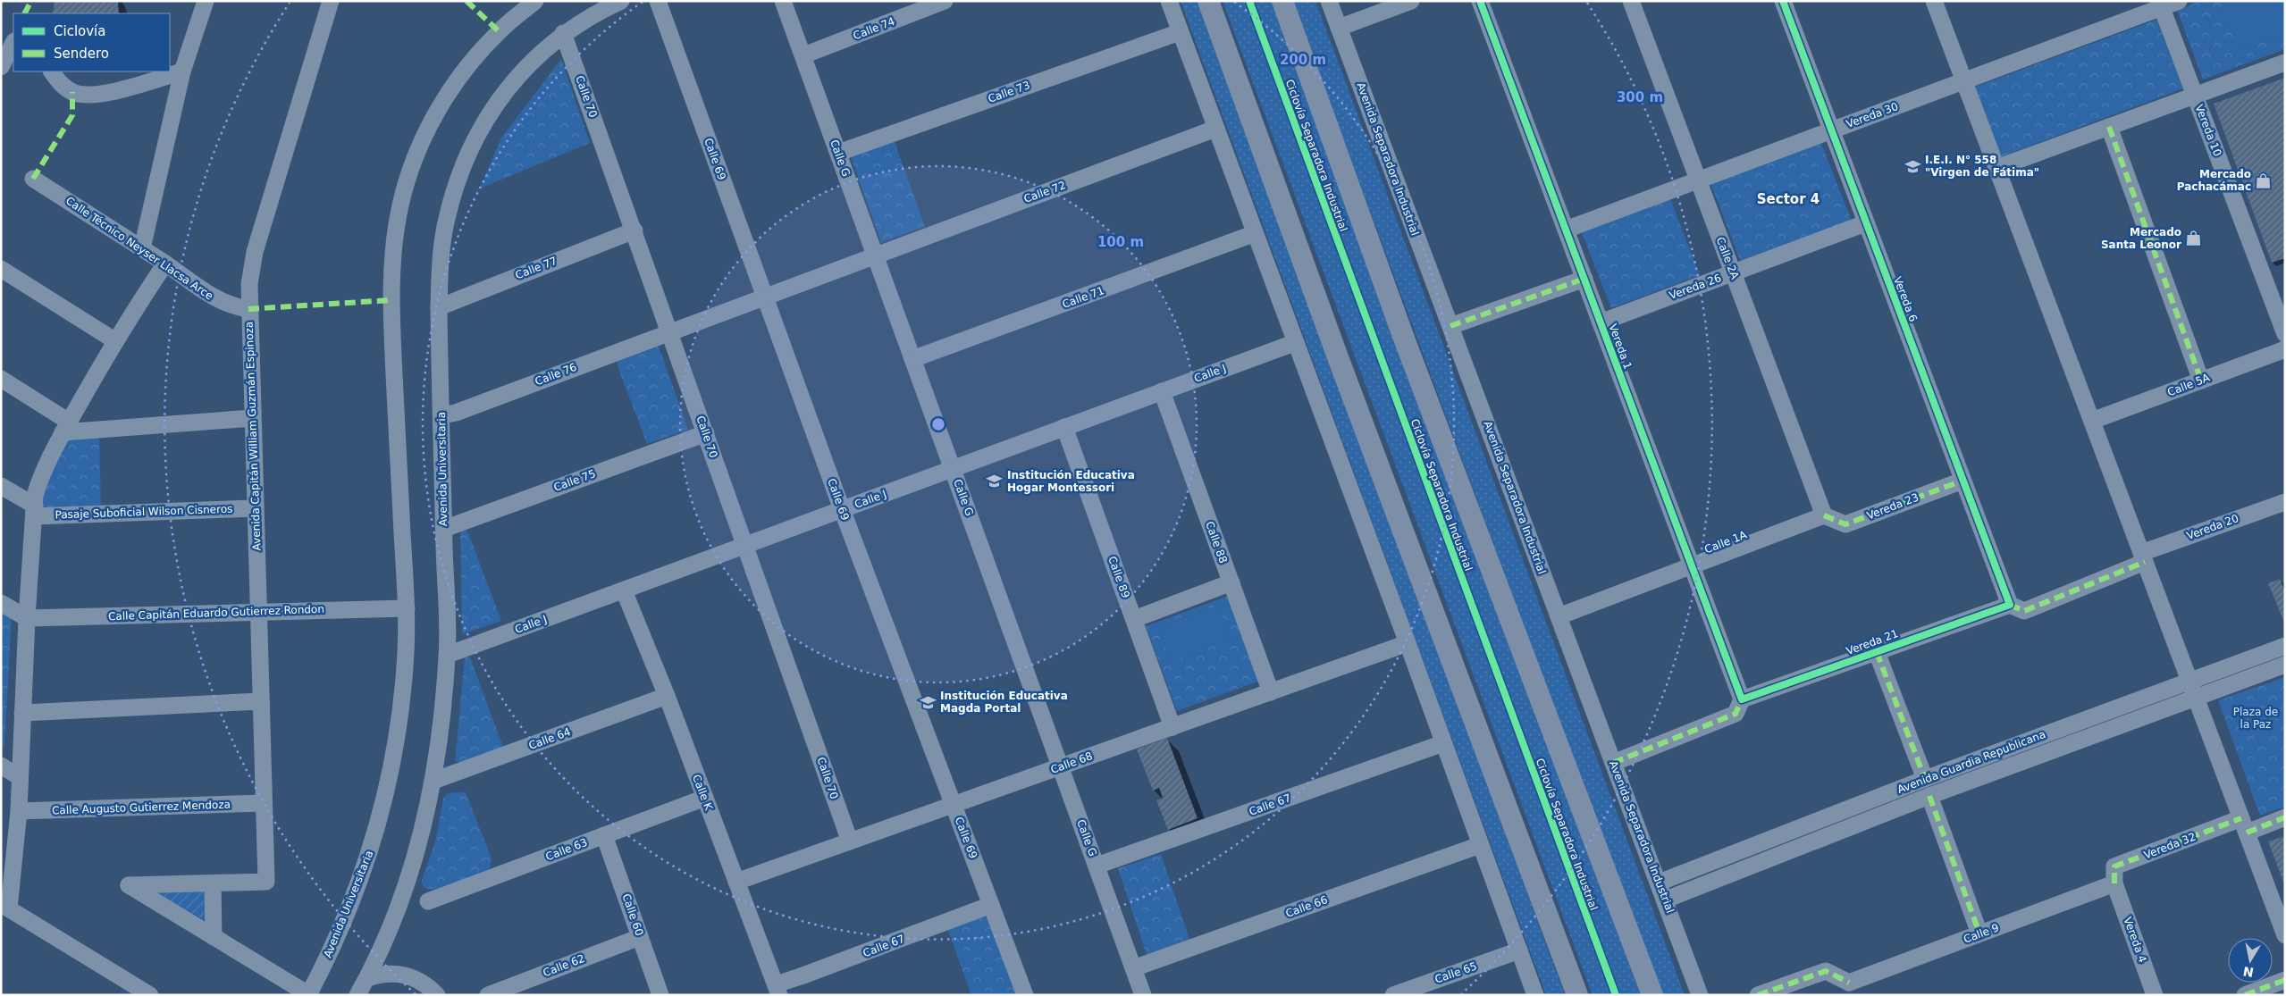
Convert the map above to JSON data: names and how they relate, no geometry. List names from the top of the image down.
{
  "streets": {
    "street": [
      "Calle 74",
      "Calle 73",
      "Calle 70",
      "Vereda 30",
      "Vereda 10",
      "Calle G",
      "Calle 69",
      "Avenida Separadora Industrial",
      "Calle 72",
      "Calle Técnico Neyser Llacsa Arce",
      "Calle 2A",
      "Calle 77",
      "Vereda 26",
      "Calle 71",
      "Vereda 6",
      "Vereda 1",
      "Calle J",
      "Calle 76",
      "Calle 5A",
      "Avenida Capitán William Guzmán Espinoza",
      "Avenida Universitaria",
      "Calle 75",
      "Vereda 23",
      "Pasaje Suboficial Wilson Cisneros",
      "Vereda 20",
      "Calle 88",
      "Calle 1A",
      "Calle 89",
      "Calle Capitán Eduardo Gutierrez Rondon",
      "Vereda 21",
      "Calle 64",
      "Avenida Guardia Republicana",
      "Calle 68",
      "Calle K",
      "Calle 67",
      "Calle Augusto Gutierrez Mendoza",
      "Vereda 32",
      "Calle 63",
      "Calle 66",
      "Calle 60",
      "Calle 9",
      "Vereda 4",
      "Calle 62",
      "Calle 65"
    ],
    "cycle path": ["Ciclovía Separadora Industrial"]
  },
  "crossings": [
    ["Calle 74", "Calle G"],
    ["Calle 73", "Calle G"],
    ["Calle 70", "Calle 77"],
    ["Calle 70", "Calle J"],
    ["Calle 70", "Calle 76"],
    ["Calle 70", "Avenida Universitaria"],
    ["Calle 70", "Calle 75"],
    ["Calle 70", "Calle 68"],
    ["Vereda 30", "Vereda 10"],
    ["Vereda 30", "Calle 2A"],
    ["Vereda 30", "Vereda 6"],
    ["Vereda 30", "Vereda 1"],
    ["Calle G", "Calle 72"],
    ["Calle G", "Calle 71"],
    ["Calle G", "Calle J"],
    ["Calle G", "Calle 68"],
    ["Calle G", "Calle 67"],
    ["Calle G", "Calle 66"],
    ["Calle 69", "Calle 72"],
    ["Calle 69", "Calle J"],
    ["Calle 69", "Calle 76"],
    ["Calle 69", "Calle 68"],
    ["Calle 69", "Calle 67"],
    ["Avenida Separadora Industrial", "Calle 1A"],
    ["Avenida Separadora Industrial", "Avenida Guardia Republicana"],
    ["Calle 72", "Calle 76"],
    ["Calle Técnico Neyser Llacsa Arce", "Avenida Capitán William Guzmán Espinoza"],
    ["Calle 2A", "Vereda 26"],
    ["Calle 2A", "Vereda 23"],
    ["Calle 2A", "Calle 1A"],
    ["Calle 77", "Avenida Universitaria"],
    ["Vereda 26", "Vereda 6"],
    ["Vereda 26", "Vereda 1"],
    ["Vereda 6", "Vereda 23"],
    ["Vereda 6", "Vereda 21"],
    ["Vereda 1", "Calle 1A"],
    ["Vereda 1", "Vereda 21"],
    ["Calle J", "Avenida Universitaria"],
    ["Calle J", "Calle 88"],
    ["Calle J", "Calle 89"],
    ["Calle J", "Calle K"],
    ["Calle 76", "Avenida Universitaria"],
    ["Avenida Capitán William Guzmán Espinoza", "Pasaje Suboficial Wilson Cisneros"],
    ["Avenida Capitán William Guzmán Espinoza", "Calle Capitán Eduardo Gutierrez Rondon"],
    ["Avenida Capitán William Guzmán Espinoza", "Calle Augusto Gutierrez Mendoza"],
    ["Avenida Universitaria", "Calle 75"],
    ["Avenida Universitaria", "Calle Capitán Eduardo Gutierrez Rondon"],
    ["Avenida Universitaria", "Calle 64"],
    ["Vereda 23", "Calle 1A"],
    ["Vereda 20", "Vereda 21"],
    ["Calle 88", "Calle 68"],
    ["Calle 89", "Calle 68"],
    ["Calle 64", "Calle K"],
    ["Calle 68", "Calle K"],
    ["Calle K", "Calle 67"],
    ["Calle K", "Calle 63"],
    ["Vereda 32", "Calle 9"],
    ["Vereda 32", "Vereda 4"],
    ["Calle 63", "Calle 60"],
    ["Calle 60", "Calle 62"],
    ["Calle 9", "Vereda 4"]
  ],
  "districts": ["Sector 4"],
  "parks": ["Plaza de la Paz"],
  "places": {
    "school or university": ["I.E.I. N° 558 \"Virgen de Fátima\"", "Institución Educativa Hogar Montessori", "Institución Educativa Magda Portal"],
    "shop": ["Mercado Pachacámac", "Mercado Santa Leonor"]
  },
  "legend": ["Ciclovía", "Sendero"],
  "north": "bottom",
  "rings": ["200 m", "300 m", "100 m"]
}
